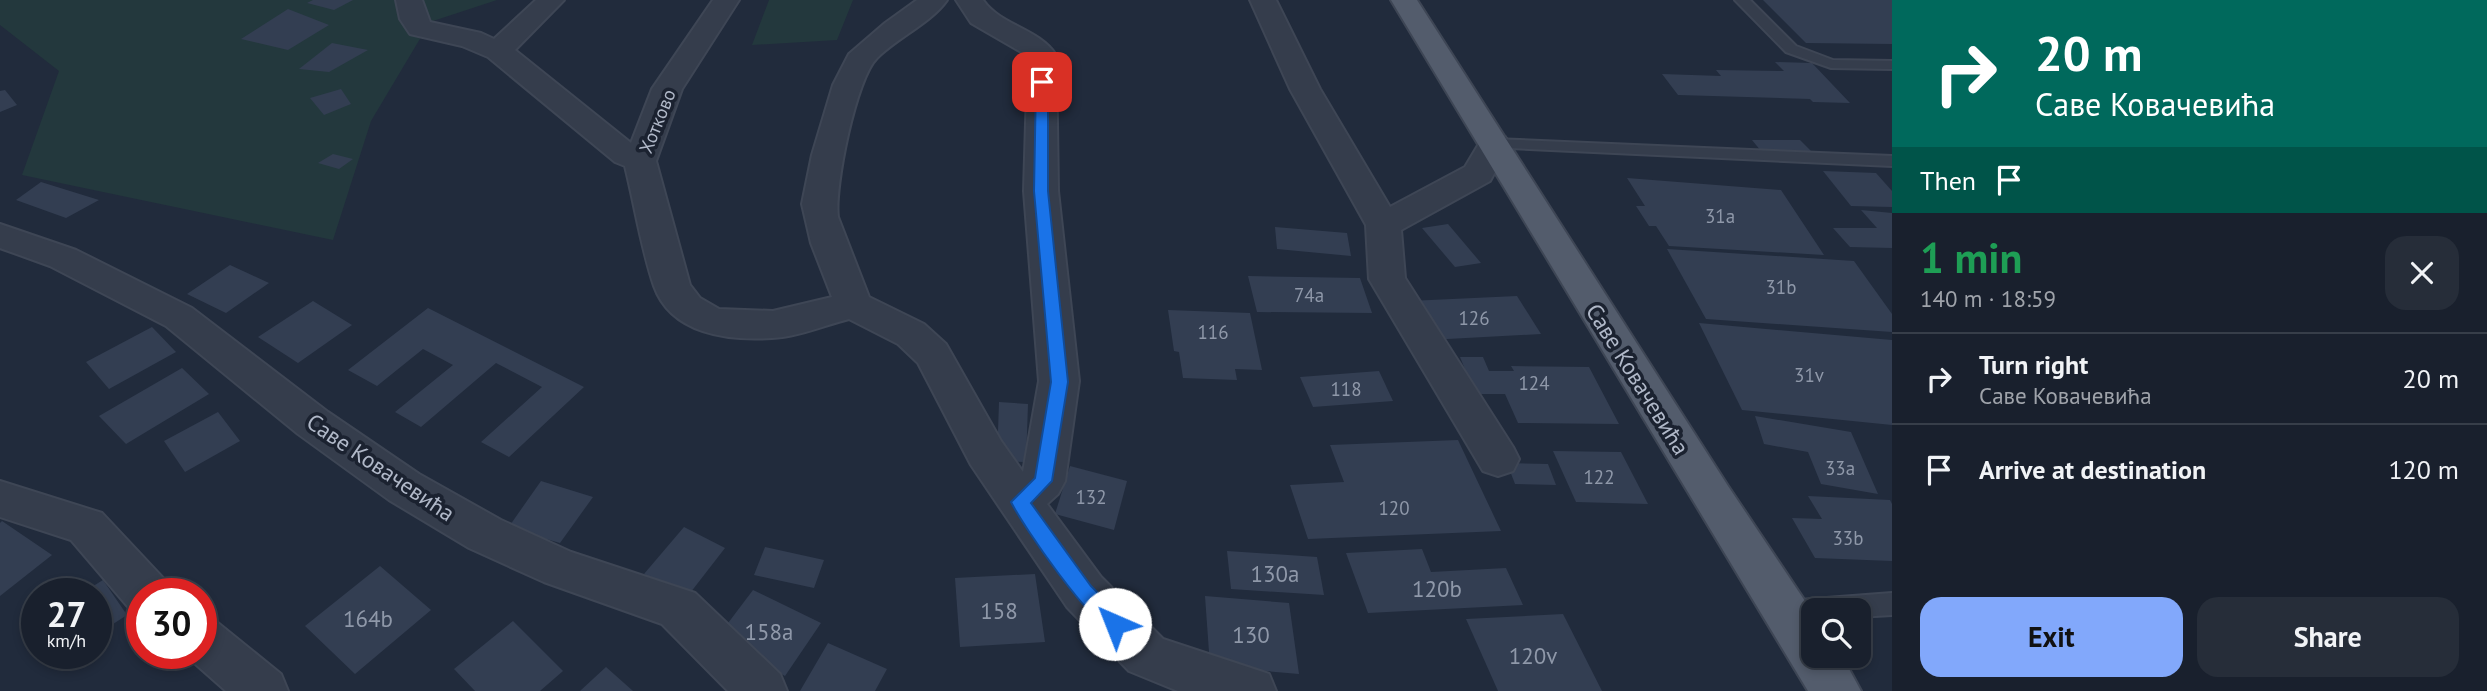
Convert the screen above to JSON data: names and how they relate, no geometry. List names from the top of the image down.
{
  "streets": {
    "main road": ["Саве Ковачевића"],
    "street": ["Хотково"]
  },
  "house_numbers": [
    "31a",
    "31b",
    "74a",
    "126",
    "116",
    "31v",
    "124",
    "118",
    "33a",
    "122",
    "132",
    "120",
    "33b",
    "130a",
    "120b",
    "158",
    "164b",
    "158a",
    "130",
    "120v"
  ],
  "page": {
    "turn": ["20 m", "Саве Ковачевића"],
    "then": "Then",
    "heading": ["1 min", "140 m · 18:59"],
    "list": [
      {
        "name": "Turn right",
        "note": "Саве Ковачевића",
        "value": "20 m"
      },
      {
        "name": "Arrive at destination",
        "value": "120 m"
      }
    ],
    "speed": "27 km/h",
    "limit": "30",
    "buttons": ["Exit", "Share"]
  }
}
